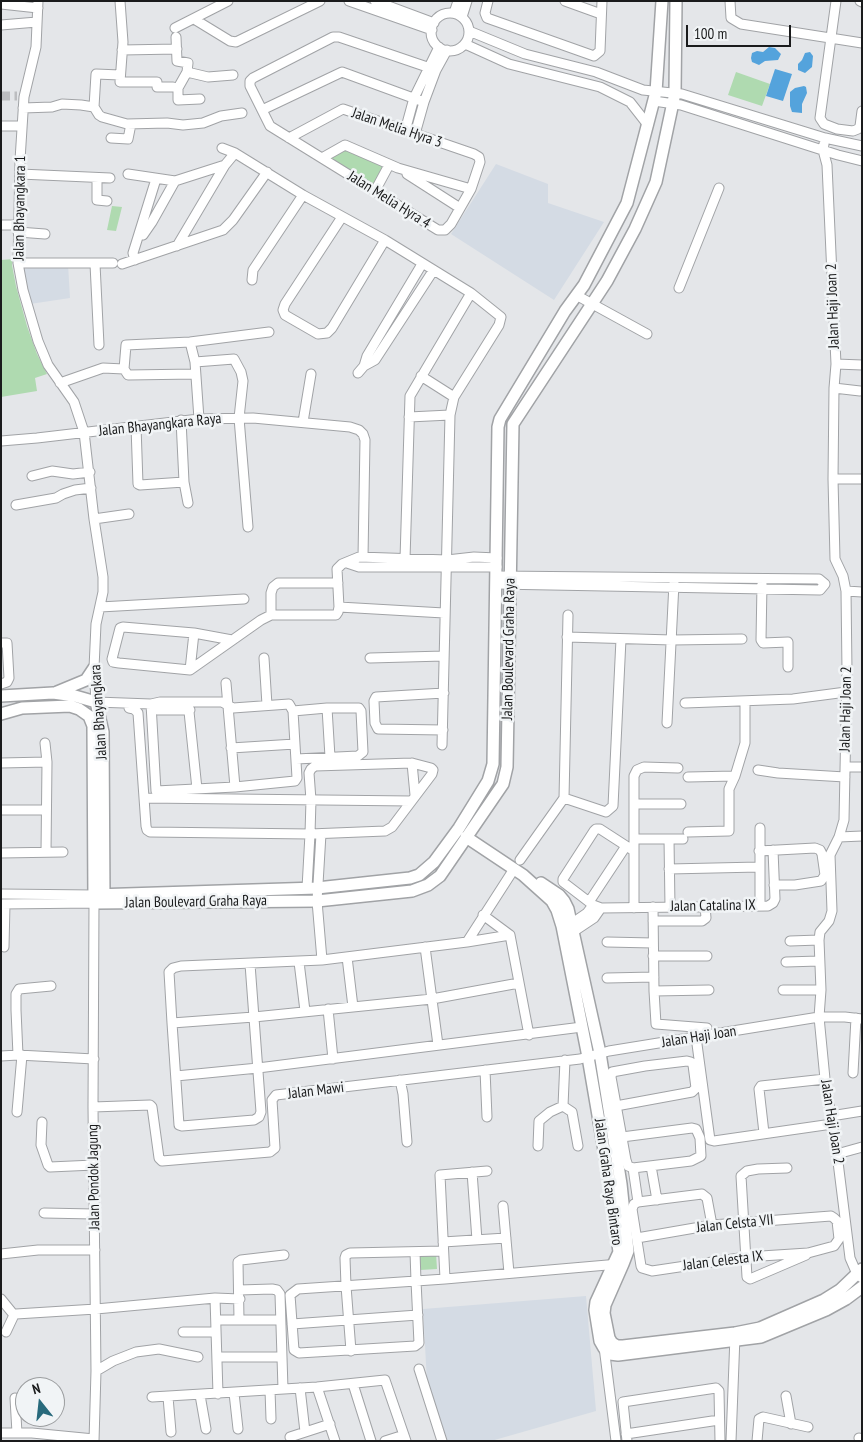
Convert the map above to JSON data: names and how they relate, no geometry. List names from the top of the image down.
{
  "streets": {
    "main road": ["Jalan Boulevard Graha Raya", "Jalan Bhayangkara", "Jalan Graha Raya Bintaro"],
    "street": [
      "Jalan Melia Hyra 3",
      "Jalan Melia Hyra 4",
      "Jalan Bhayangkara 1",
      "Jalan Haji Joan 2",
      "Jalan Bhayangkara Raya",
      "Jalan Catalina IX",
      "Jalan Haji Joan",
      "Jalan Mawi",
      "Jalan Pondok Jagung",
      "Jalan Celsta VII",
      "Jalan Celesta IX"
    ]
  },
  "crossings": [
    ["Jalan Melia Hyra 3", "Jalan Melia Hyra 4"],
    ["Jalan Bhayangkara 1", "Jalan Bhayangkara Raya"],
    ["Jalan Bhayangkara 1", "Jalan Bhayangkara"],
    ["Jalan Haji Joan 2", "Jalan Haji Joan"],
    ["Jalan Bhayangkara Raya", "Jalan Bhayangkara"],
    ["Jalan Boulevard Graha Raya", "Jalan Bhayangkara"],
    ["Jalan Boulevard Graha Raya", "Jalan Pondok Jagung"],
    ["Jalan Boulevard Graha Raya", "Jalan Graha Raya Bintaro"],
    ["Jalan Bhayangkara", "Jalan Pondok Jagung"],
    ["Jalan Haji Joan", "Jalan Mawi"],
    ["Jalan Haji Joan", "Jalan Graha Raya Bintaro"],
    ["Jalan Mawi", "Jalan Pondok Jagung"],
    ["Jalan Mawi", "Jalan Graha Raya Bintaro"],
    ["Jalan Celsta VII", "Jalan Celesta IX"]
  ],
  "scale_bar": "100 m",
  "north": "top"
}
